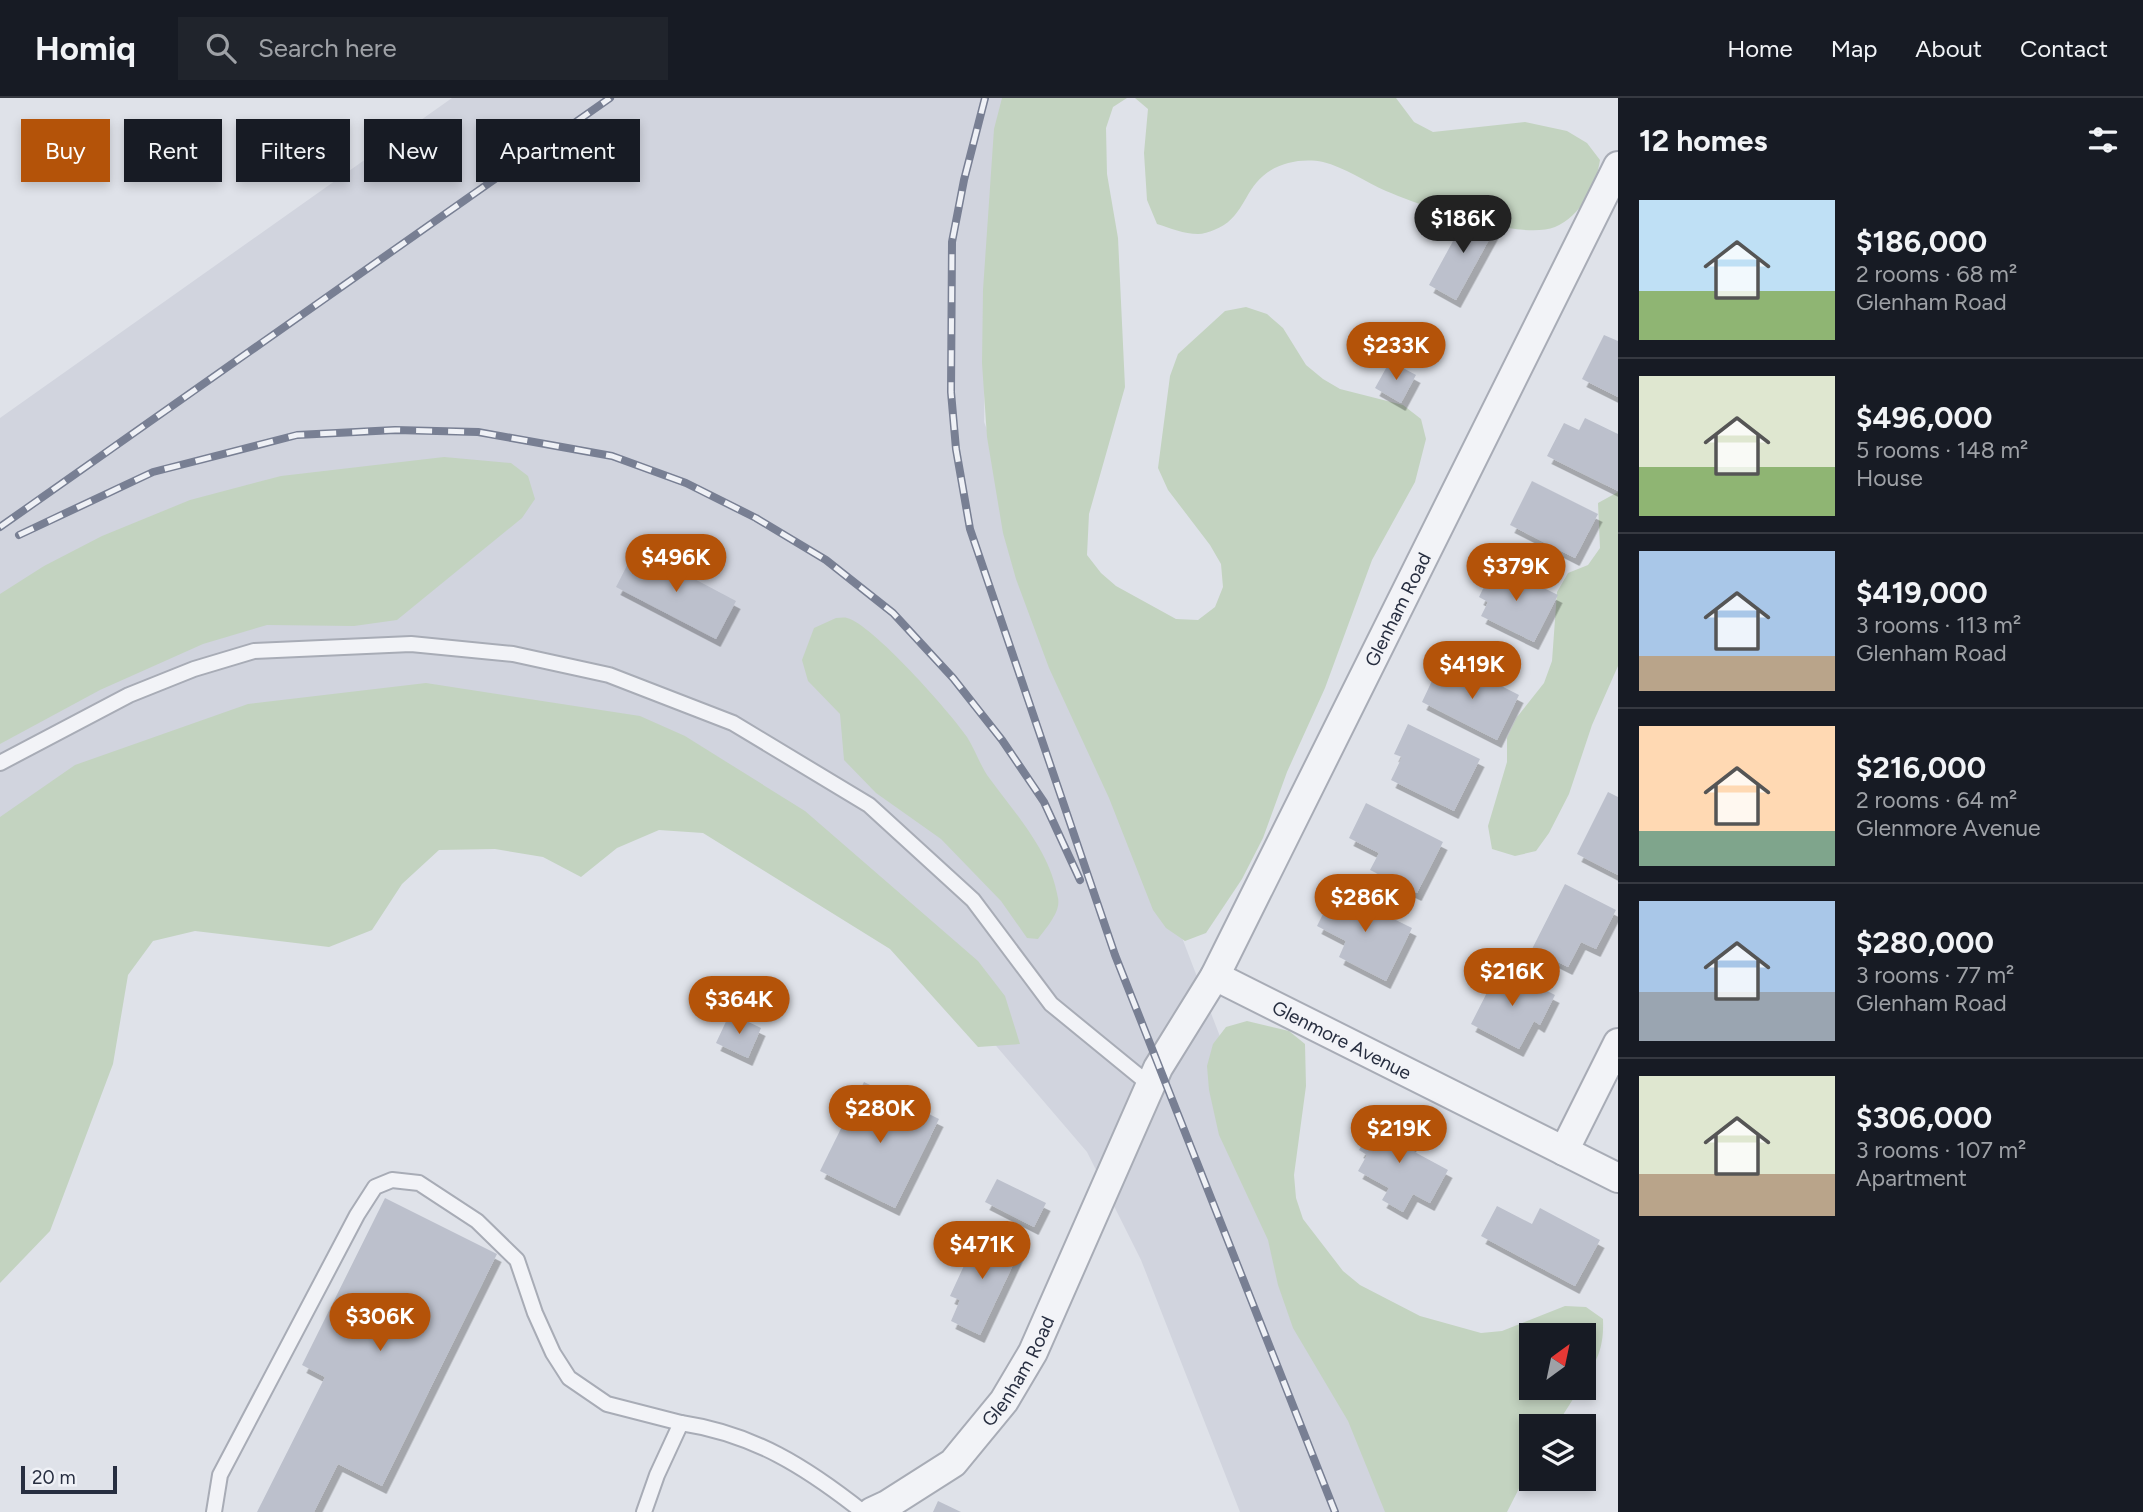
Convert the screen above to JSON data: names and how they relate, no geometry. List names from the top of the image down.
{
  "streets": {
    "street": ["Glenham Road", "Glenmore Avenue"]
  },
  "crossings": [
    ["Glenham Road", "Glenmore Avenue"]
  ],
  "scale_bar": "20 m",
  "north": "top right",
  "page": {
    "header": "Homiq",
    "search": "Search here",
    "nav": [
      "Home",
      "Map",
      "About",
      "Contact"
    ],
    "heading": "12 homes",
    "chip": [
      "Buy",
      "Rent",
      "Filters",
      "New",
      "Apartment"
    ],
    "list": [
      {
        "name": "$186,000",
        "note": "2 rooms · 68 m² · Glenham Road"
      },
      {
        "name": "$496,000",
        "note": "5 rooms · 148 m² · House"
      },
      {
        "name": "$419,000",
        "note": "3 rooms · 113 m² · Glenham Road"
      },
      {
        "name": "$216,000",
        "note": "2 rooms · 64 m² · Glenmore Avenue"
      },
      {
        "name": "$280,000",
        "note": "3 rooms · 77 m² · Glenham Road"
      },
      {
        "name": "$306,000",
        "note": "3 rooms · 107 m² · Apartment"
      }
    ],
    "price": [
      "$186K",
      "$233K",
      "$496K",
      "$379K",
      "$419K",
      "$286K",
      "$216K",
      "$364K",
      "$280K",
      "$219K",
      "$471K",
      "$306K"
    ],
    "scale": "20 m"
  }
}
